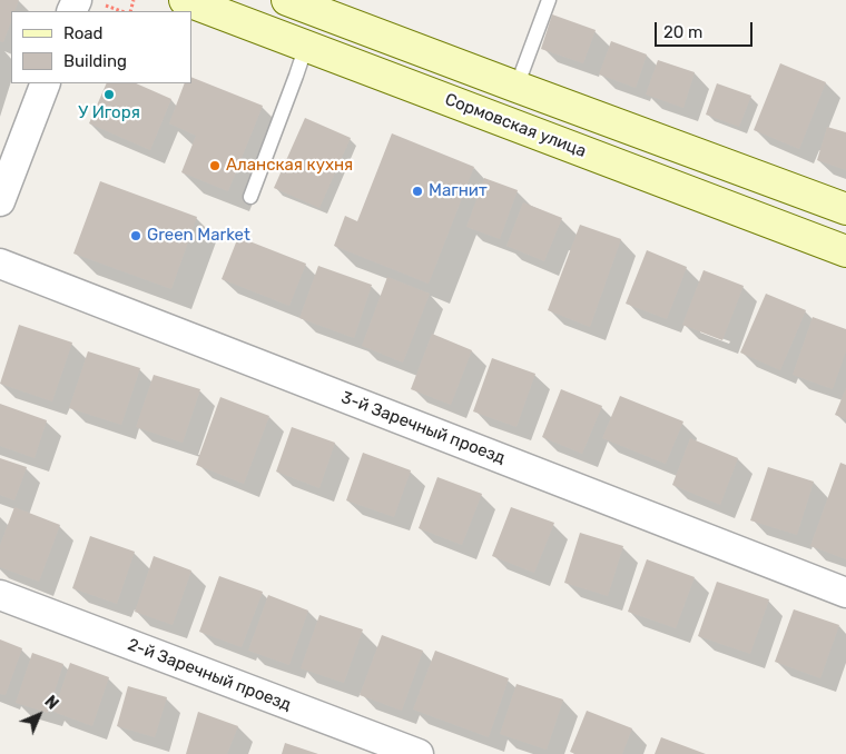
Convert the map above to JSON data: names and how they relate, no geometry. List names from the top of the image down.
{
  "streets": {
    "main road": ["Сормовская улица"],
    "street": ["3-й Заречный проезд", "2-й Заречный проезд"]
  },
  "places": [
    "У Игоря",
    "Аланская кухня",
    "Магнит",
    "Green Market"
  ],
  "legend": ["Road", "Building"],
  "scale_bar": "20 m",
  "north": "top right"
}
